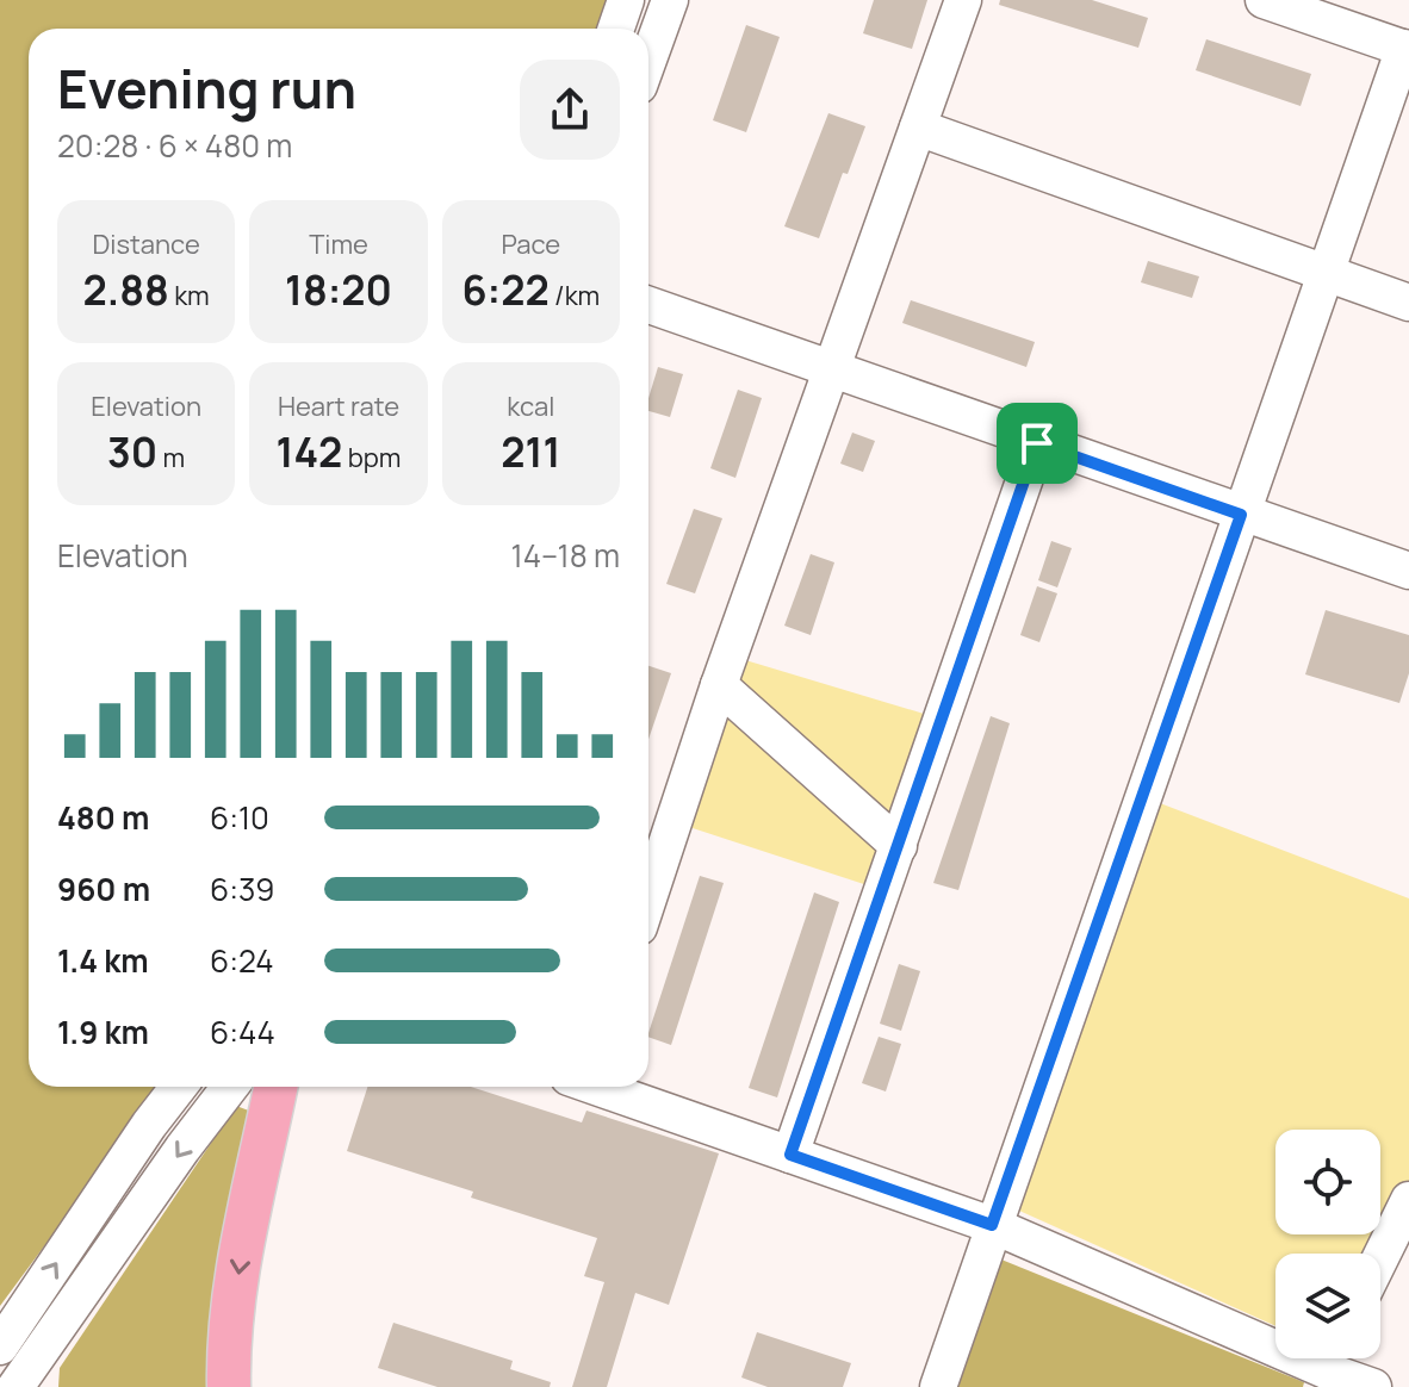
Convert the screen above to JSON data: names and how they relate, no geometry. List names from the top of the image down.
{
  "page": {
    "heading": ["Evening run", "20:28 · 6 × 480 m"],
    "stats": [
      ["Distance", "2.88 km"],
      ["Time", "18:20"],
      ["Pace", "6:22 /km"],
      ["Elevation", "30 m"],
      ["Heart rate", "142 bpm"],
      ["kcal", "211"]
    ],
    "chart": ["Elevation", "14–18 m"],
    "list": [
      {
        "name": "480 m",
        "note": "6:10"
      },
      {
        "name": "960 m",
        "note": "6:39"
      },
      {
        "name": "1.4 km",
        "note": "6:24"
      },
      {
        "name": "1.9 km",
        "note": "6:44"
      }
    ]
  }
}
